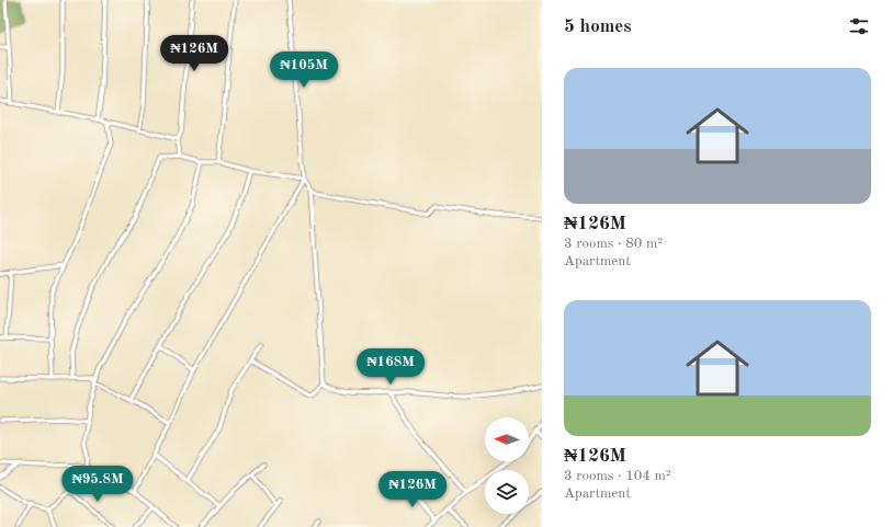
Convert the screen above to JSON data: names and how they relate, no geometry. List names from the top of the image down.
{
  "north": "left",
  "page": {
    "heading": "5 homes",
    "price": [
      "₦126M",
      "₦105M",
      "₦168M",
      "₦95.8M",
      "₦126M"
    ],
    "list": [
      {
        "name": "₦126M",
        "note": "3 rooms · 80 m² · Apartment"
      },
      {
        "name": "₦126M",
        "note": "3 rooms · 104 m² · Apartment"
      }
    ]
  }
}
